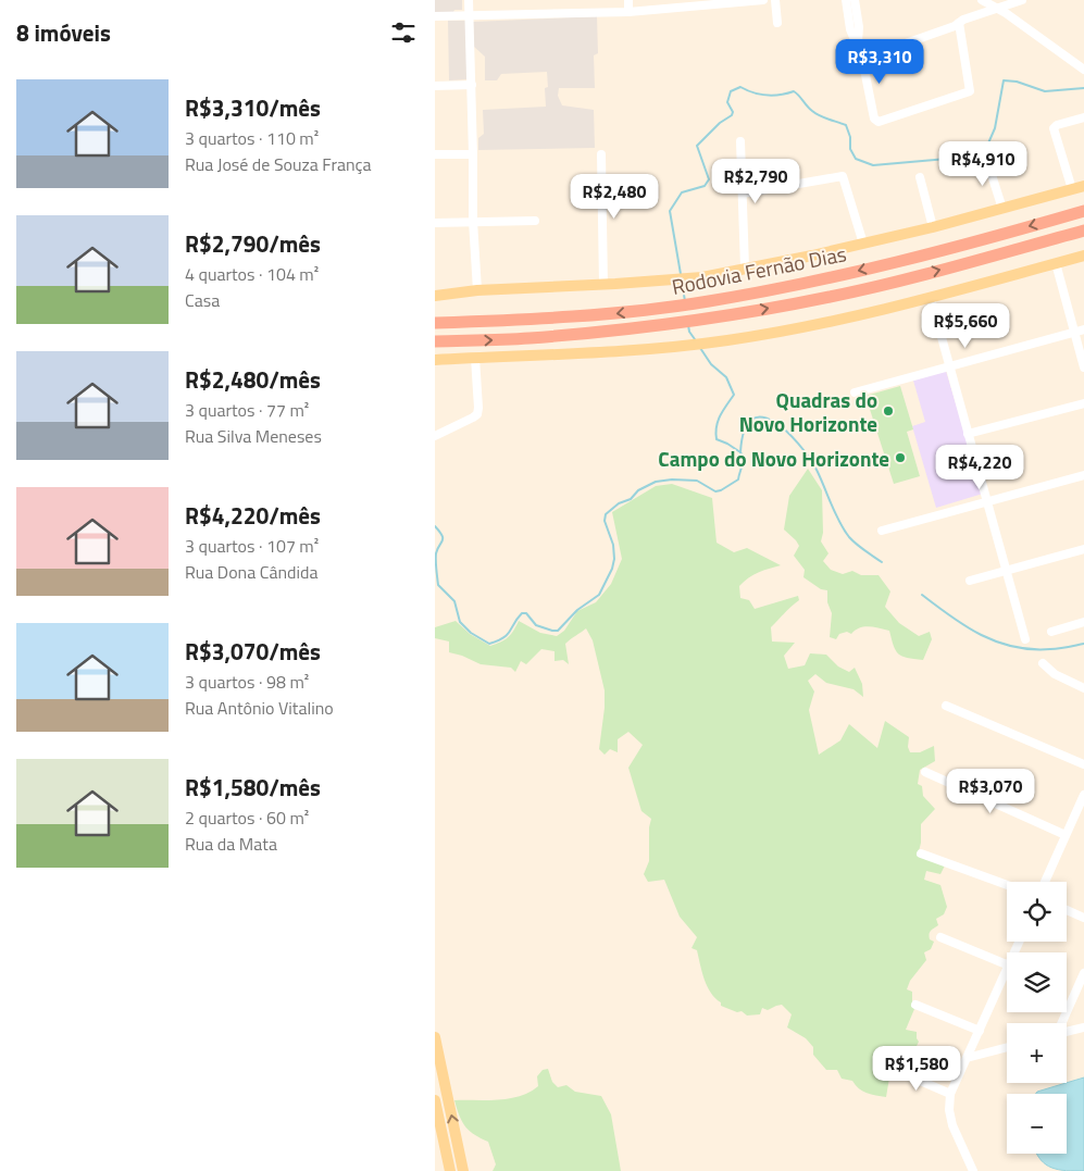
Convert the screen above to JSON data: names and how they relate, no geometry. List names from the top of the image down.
{
  "streets": {
    "highway": ["Rodovia Fernão Dias"]
  },
  "places": ["Quadras do Novo Horizonte", "Campo do Novo Horizonte"],
  "page": {
    "heading": "8 imóveis",
    "price": [
      "R$3,310",
      "R$4,910",
      "R$2,790",
      "R$2,480",
      "R$5,660",
      "R$4,220",
      "R$3,070",
      "R$1,580"
    ],
    "list": [
      {
        "name": "R$3,310/mês",
        "note": "3 quartos · 110 m² · Rua José de Souza França"
      },
      {
        "name": "R$2,790/mês",
        "note": "4 quartos · 104 m² · Casa"
      },
      {
        "name": "R$2,480/mês",
        "note": "3 quartos · 77 m² · Rua Silva Meneses"
      },
      {
        "name": "R$4,220/mês",
        "note": "3 quartos · 107 m² · Rua Dona Cândida"
      },
      {
        "name": "R$3,070/mês",
        "note": "3 quartos · 98 m² · Rua Antônio Vitalino"
      },
      {
        "name": "R$1,580/mês",
        "note": "2 quartos · 60 m² · Rua da Mata"
      }
    ],
    "map_buttons": ["+", "−"]
  }
}
